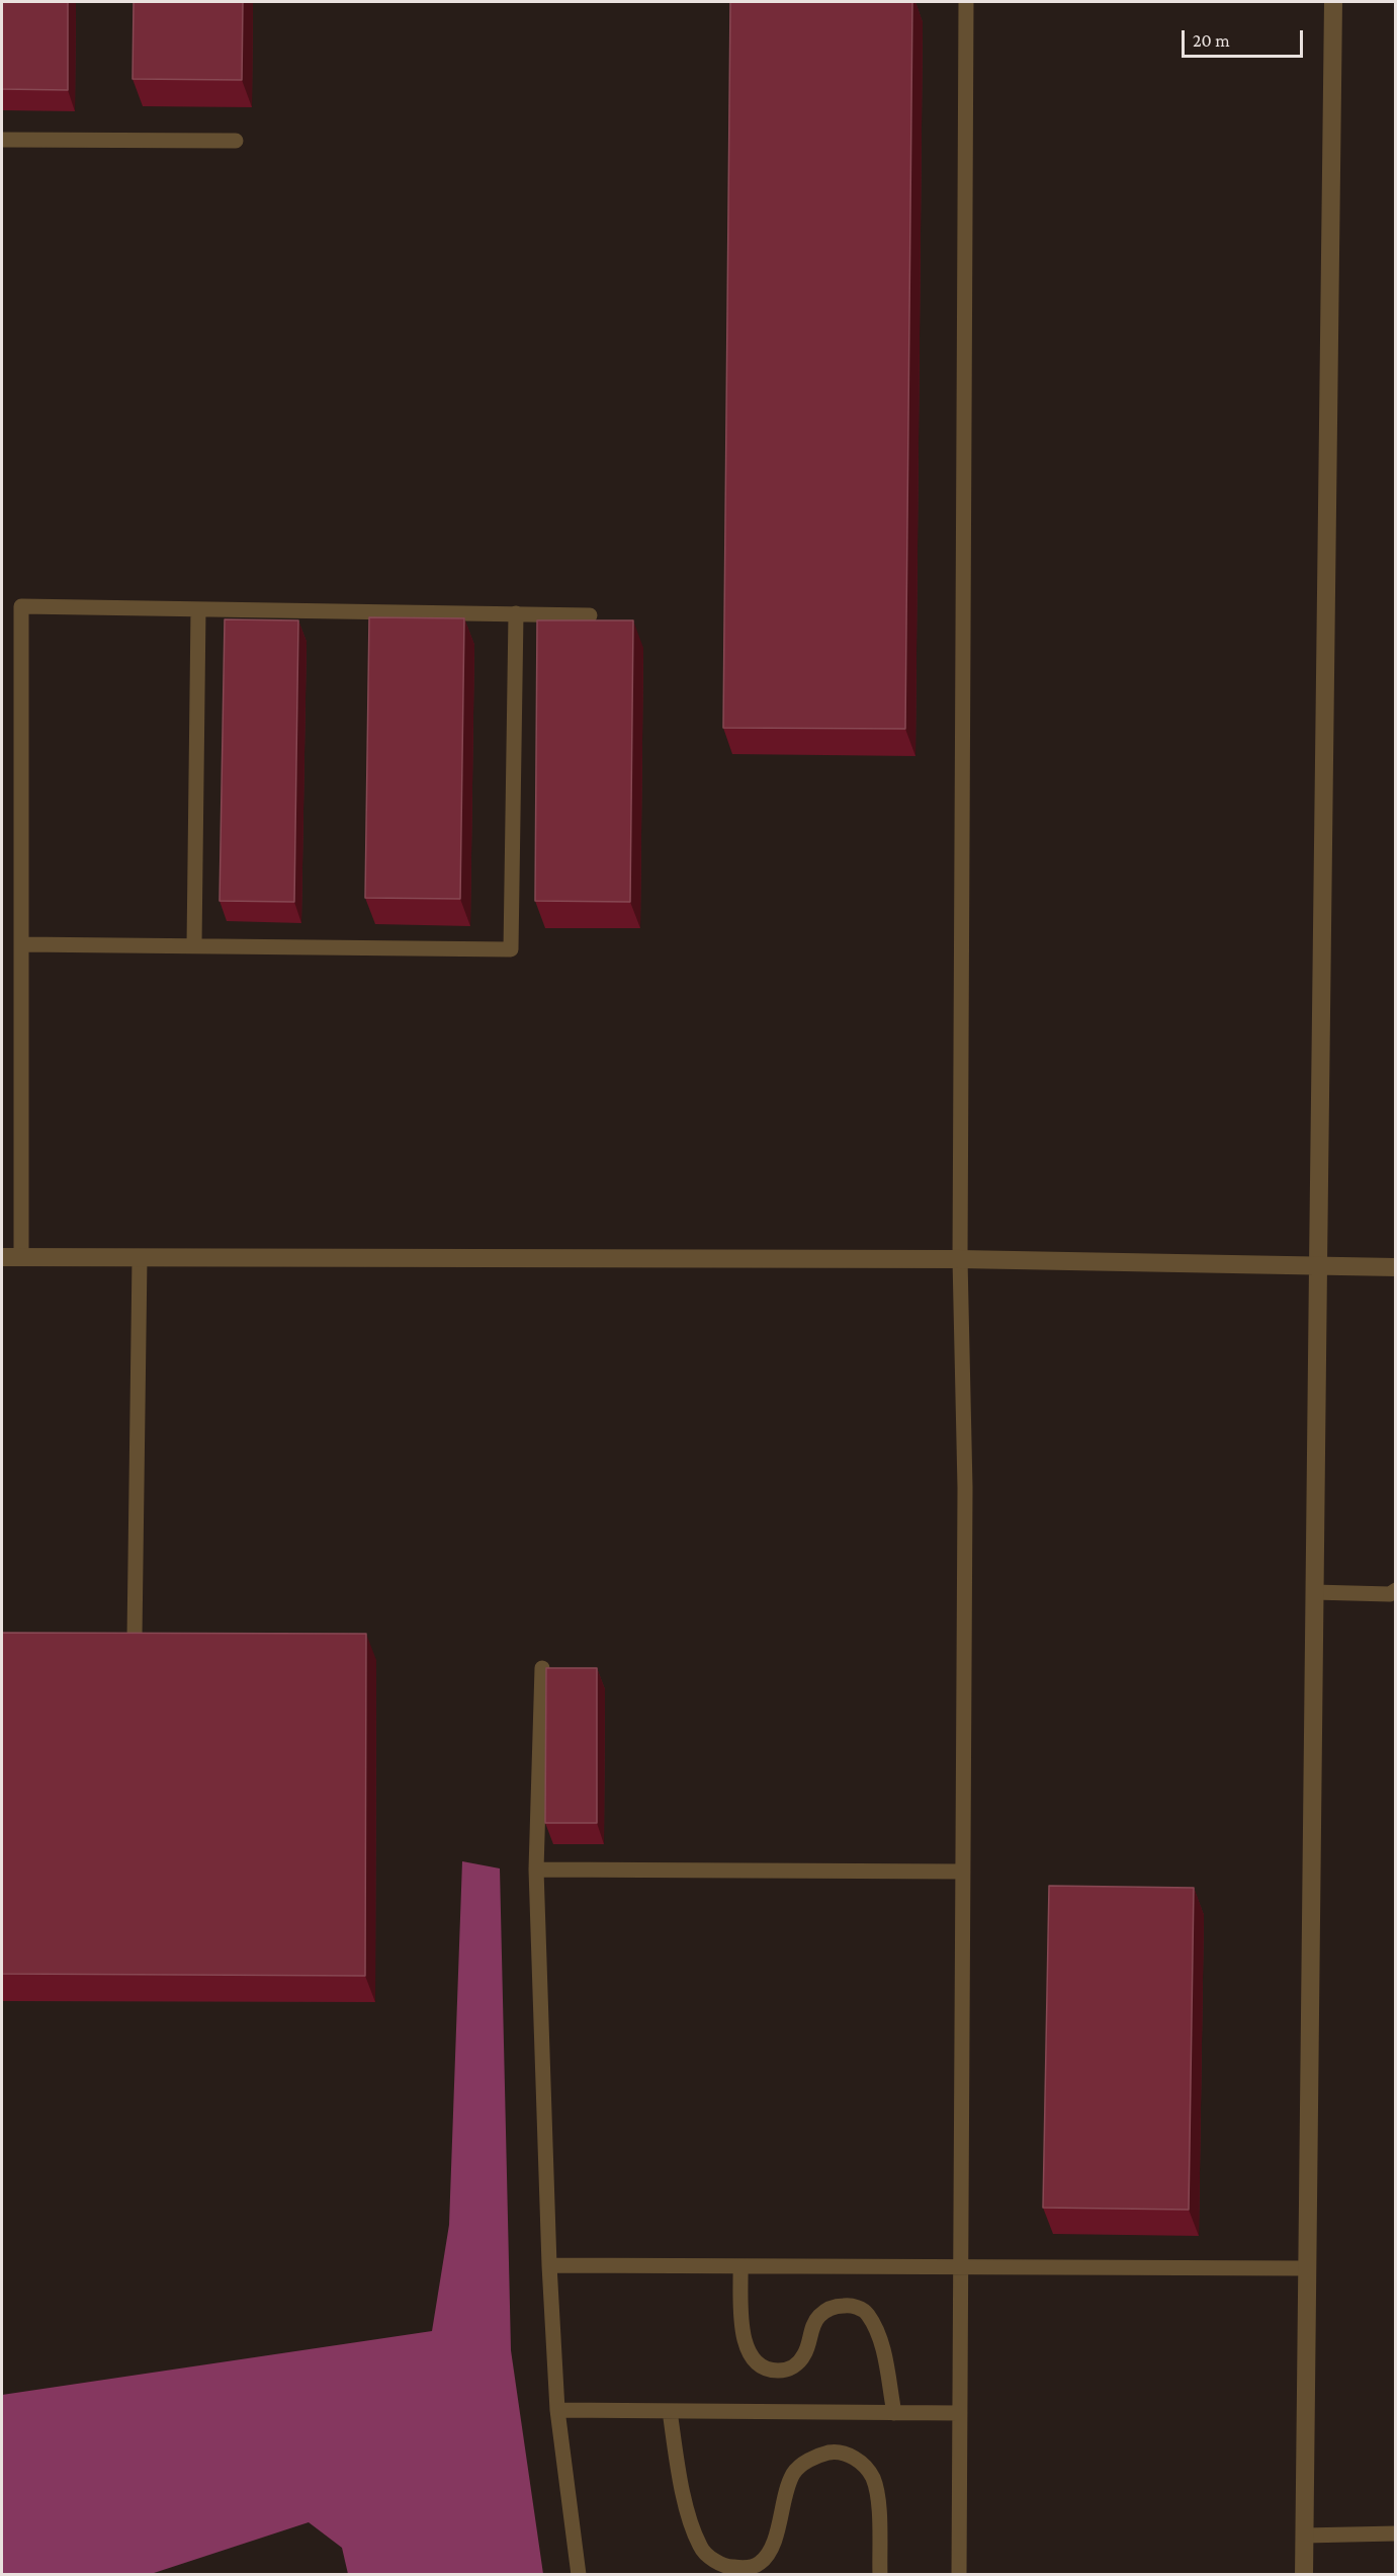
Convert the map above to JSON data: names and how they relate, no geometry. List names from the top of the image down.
{
  "scale_bar": "20 m"
}
